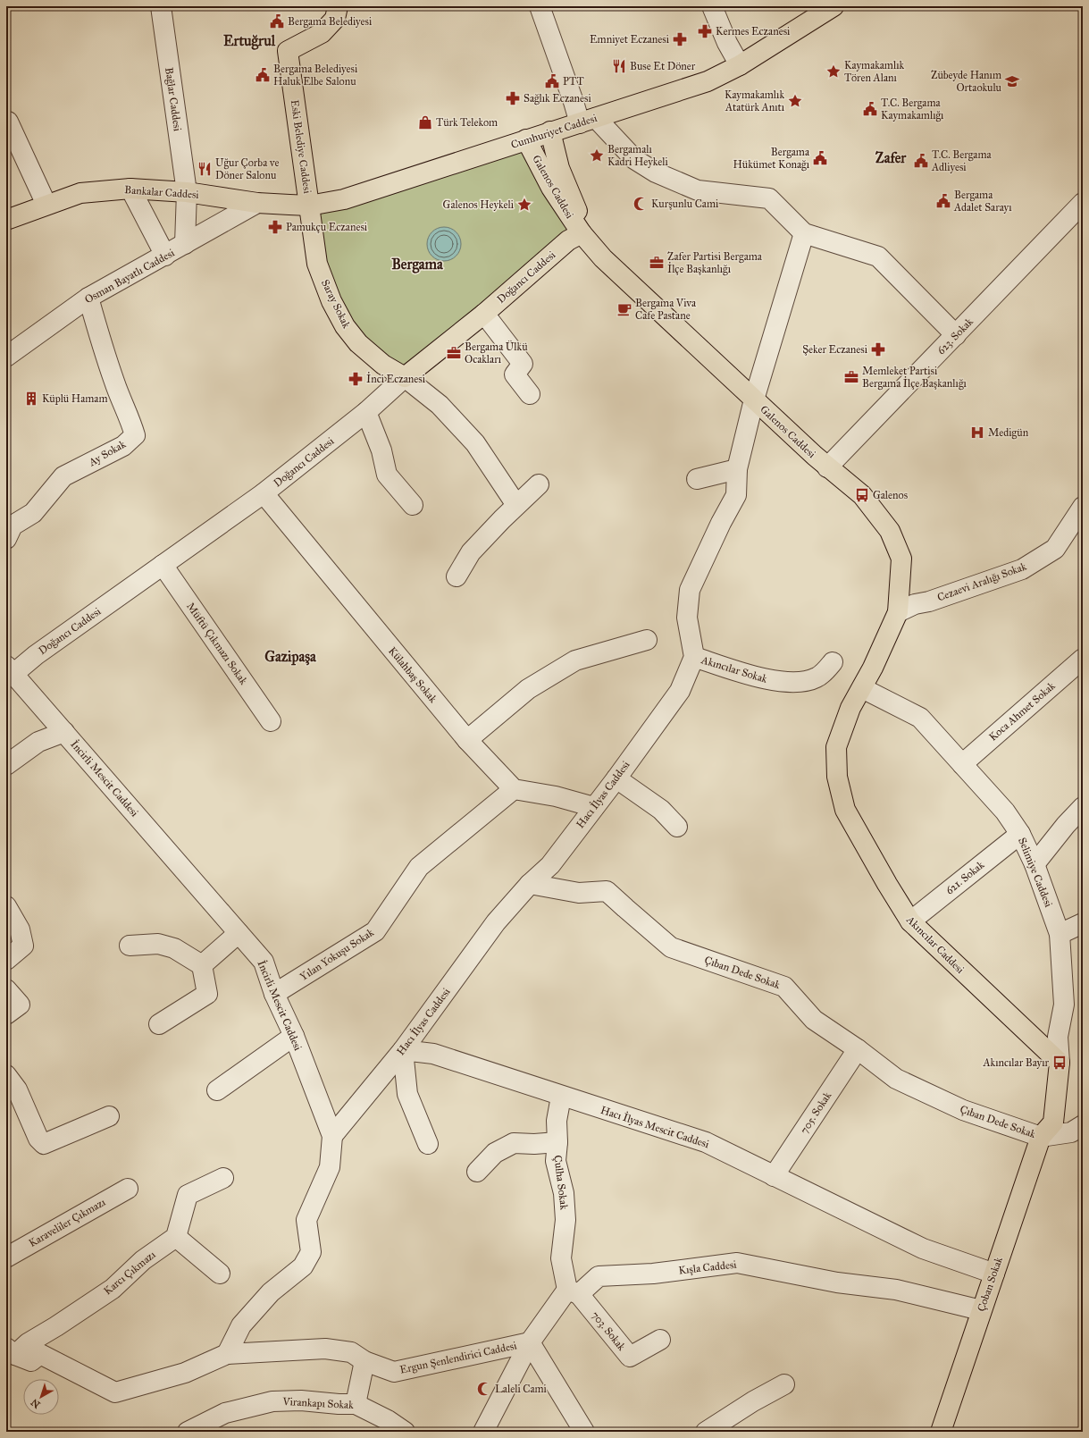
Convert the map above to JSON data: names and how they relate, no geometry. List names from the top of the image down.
{
  "streets": {
    "main road": [
      "Cumhuriyet Caddesi",
      "Eski Belediye Caddesi",
      "Galenos Caddesi",
      "Bankalar Caddesi",
      "Doğancı Caddesi",
      "Saray Sokak",
      "Akıncılar Caddesi",
      "Çoban Sokak"
    ],
    "street": [
      "Bağlar Caddesi",
      "Osman Bayatlı Caddesi",
      "623. Sokak",
      "Ay Sokak",
      "Cezaevi Aralığı Sokak",
      "Müftü Çıkmazı Sokak",
      "Akıncılar Sokak",
      "Külahbaş Sokak",
      "Koca Ahmet Sokak",
      "İncirli Mescit Caddesi",
      "Hacı İlyas Caddesi",
      "Selimiye Caddesi",
      "621. Sokak",
      "Yılan Yokuşu Sokak",
      "Çıban Dede Sokak",
      "705. Sokak",
      "Hacı İlyas Mescit Caddesi",
      "Çulha Sokak",
      "Karaveliler Çıkmazı",
      "Kışla Caddesi",
      "Karcı Çıkmazı",
      "703. Sokak",
      "Ergun Şenlendirici Caddesi",
      "Virankapı Sokak"
    ]
  },
  "crossings": [
    ["Bağlar Caddesi", "Bankalar Caddesi"],
    ["Bağlar Caddesi", "Osman Bayatlı Caddesi"],
    ["Cumhuriyet Caddesi", "Eski Belediye Caddesi"],
    ["Cumhuriyet Caddesi", "Galenos Caddesi"],
    ["Cumhuriyet Caddesi", "Bankalar Caddesi"],
    ["Cumhuriyet Caddesi", "Osman Bayatlı Caddesi"],
    ["Cumhuriyet Caddesi", "Saray Sokak"],
    ["Eski Belediye Caddesi", "Saray Sokak"],
    ["Galenos Caddesi", "Doğancı Caddesi"],
    ["Galenos Caddesi", "623. Sokak"],
    ["Galenos Caddesi", "Cezaevi Aralığı Sokak"],
    ["Galenos Caddesi", "Akıncılar Caddesi"],
    ["Bankalar Caddesi", "Osman Bayatlı Caddesi"],
    ["Osman Bayatlı Caddesi", "Ay Sokak"],
    ["Doğancı Caddesi", "Saray Sokak"],
    ["Doğancı Caddesi", "Müftü Çıkmazı Sokak"],
    ["Doğancı Caddesi", "Külahbaş Sokak"],
    ["Doğancı Caddesi", "İncirli Mescit Caddesi"],
    ["Akıncılar Sokak", "Hacı İlyas Caddesi"],
    ["Külahbaş Sokak", "Yılan Yokuşu Sokak"],
    ["Koca Ahmet Sokak", "Selimiye Caddesi"],
    ["İncirli Mescit Caddesi", "Hacı İlyas Caddesi"],
    ["İncirli Mescit Caddesi", "Yılan Yokuşu Sokak"],
    ["İncirli Mescit Caddesi", "Ergun Şenlendirici Caddesi"],
    ["Hacı İlyas Caddesi", "Çıban Dede Sokak"],
    ["Hacı İlyas Caddesi", "Hacı İlyas Mescit Caddesi"],
    ["Selimiye Caddesi", "621. Sokak"],
    ["Selimiye Caddesi", "Akıncılar Caddesi"],
    ["621. Sokak", "Akıncılar Caddesi"],
    ["Çıban Dede Sokak", "705. Sokak"],
    ["Çıban Dede Sokak", "Çoban Sokak"],
    ["705. Sokak", "Hacı İlyas Mescit Caddesi"],
    ["Hacı İlyas Mescit Caddesi", "Çulha Sokak"],
    ["Hacı İlyas Mescit Caddesi", "Çoban Sokak"],
    ["Çulha Sokak", "Kışla Caddesi"],
    ["Çulha Sokak", "703. Sokak"],
    ["Kışla Caddesi", "Çoban Sokak"],
    ["Kışla Caddesi", "703. Sokak"],
    ["Kışla Caddesi", "Ergun Şenlendirici Caddesi"],
    ["Karcı Çıkmazı", "Ergun Şenlendirici Caddesi"]
  ],
  "districts": [
    "Ertuğrul",
    "Zafer",
    "Bergama",
    "Gazipaşa"
  ],
  "places": {
    "public building": [
      "Bergama Belediyesi",
      "Bergama Belediyesi Haluk Elbe Salonu",
      "PTT",
      "T.C. Bergama Kaymakamlığı",
      "Bergama Hükümet Konağı",
      "T.C. Bergama Adliyesi",
      "Bergama Adalet Sarayı"
    ],
    "pharmacy": [
      "Kermes Eczanesi",
      "Emniyet Eczanesi",
      "Sağlık Eczanesi",
      "Pamukçu Eczanesi",
      "Şeker Eczanesi",
      "İnci Eczanesi"
    ],
    "restaurant": ["Buse Et Döner", "Uğur Çorba ve Döner Salonu"],
    "place": [
      "Kaymakamlık Tören Alanı",
      "Kaymakamlık Atatürk Anıtı",
      "Bergamalı Kadri Heykeli",
      "Galenos Heykeli"
    ],
    "school or university": ["Zübeyde Hanım Ortaokulu"],
    "shop": ["Türk Telekom"],
    "mosque": ["Kurşunlu Cami", "Laleli Cami"],
    "office": ["Zafer Partisi Bergama İlçe Başkanlığı", "Bergama Ülkü Ocakları", "Memleket Partisi Bergama İlçe Başkanlığı"],
    "cafe": ["Bergama Viva Cafe Pastane"],
    "building": ["Küplü Hamam"],
    "hospital": ["Medigün"],
    "bus stop": ["Galenos", "Akıncılar Bayır"]
  },
  "north": "bottom left"
}
